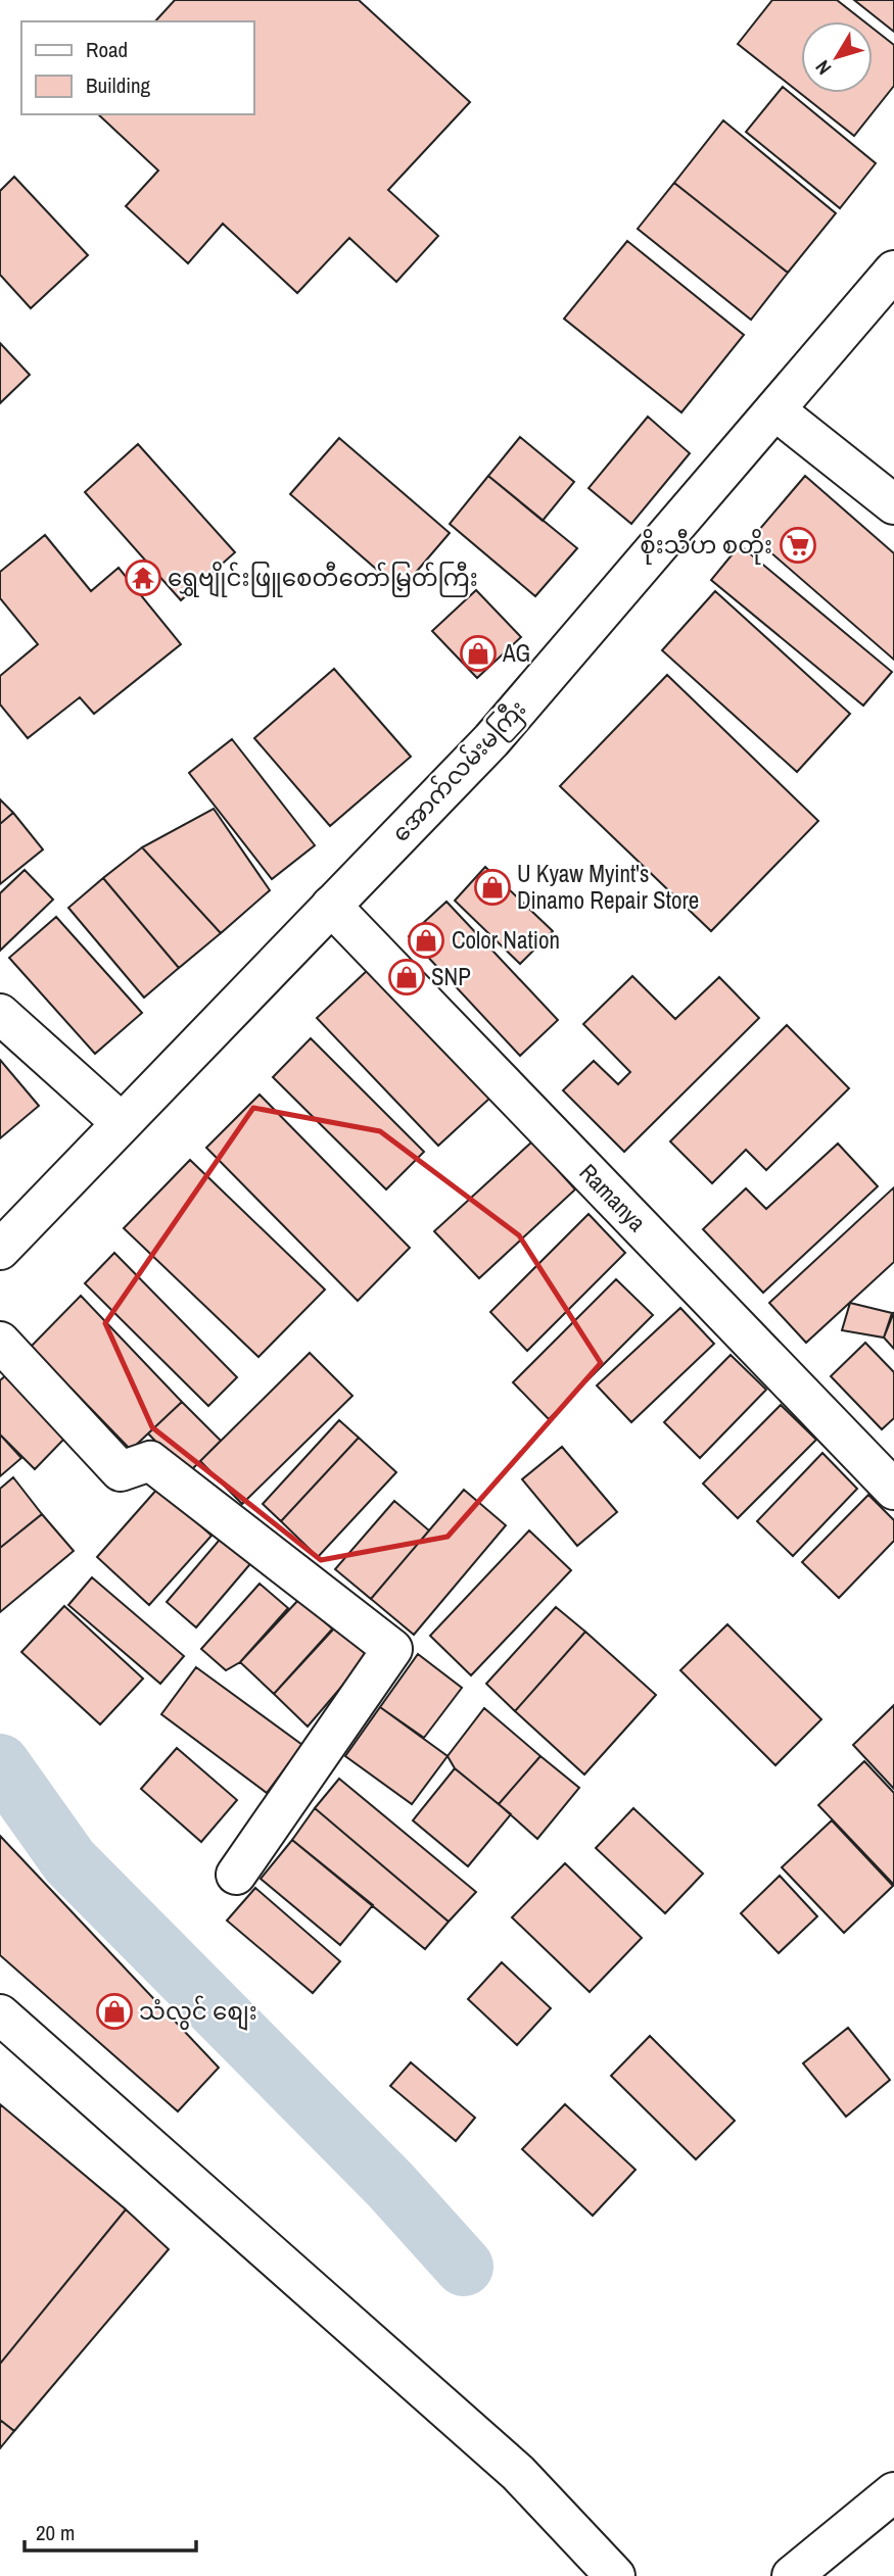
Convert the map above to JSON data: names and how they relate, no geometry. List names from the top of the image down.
{
  "streets": {
    "street": ["အောက်လမ်းမကြီး", "Ramanya"]
  },
  "crossings": [
    ["အောက်လမ်းမကြီး", "Ramanya"]
  ],
  "places": {
    "supermarket": ["စိုးသီဟ စတိုး"],
    "temple": ["ရွှေဗျိုင်းဖြူစေတီတော်မြတ်ကြီး"],
    "shop": [
      "AG",
      "U Kyaw Myint's Dinamo Repair Store",
      "Color Nation",
      "SNP",
      "သံလွင် စျေး"
    ]
  },
  "legend": ["Road", "Building"],
  "scale_bar": "20 m",
  "north": "bottom left"
}
